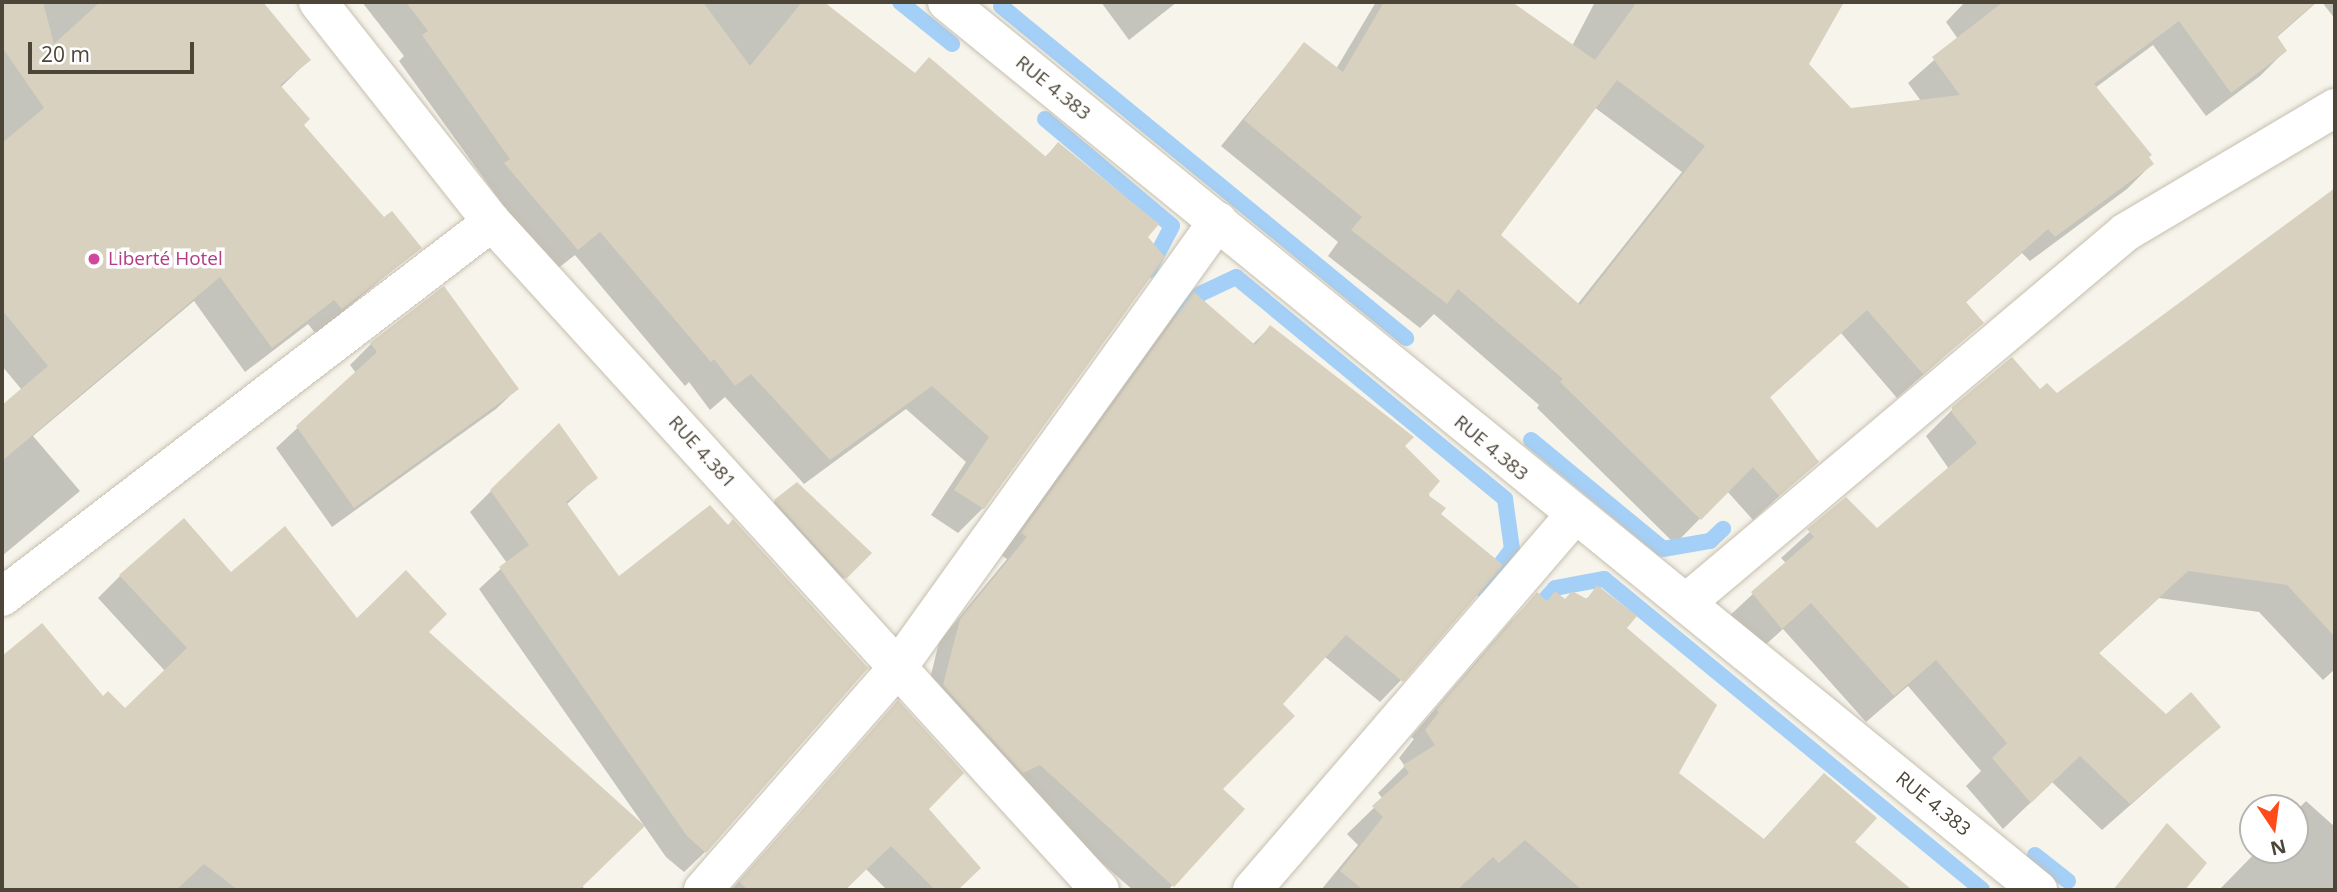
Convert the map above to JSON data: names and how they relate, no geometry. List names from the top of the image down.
{
  "streets": {
    "street": ["RUE 4.383", "RUE 4.381"]
  },
  "places": ["Liberté Hotel"],
  "scale_bar": "20 m",
  "north": "bottom"
}
